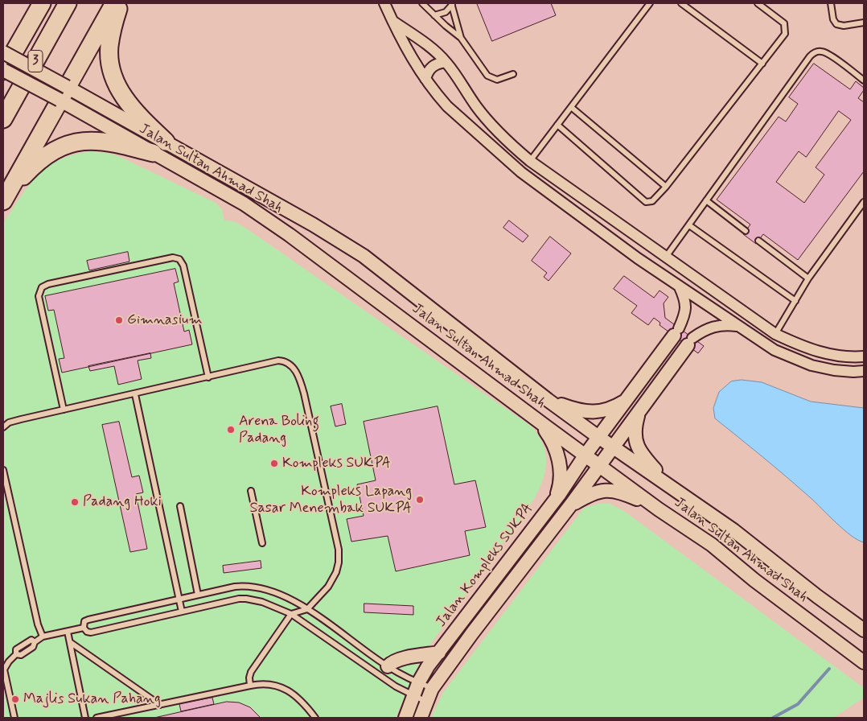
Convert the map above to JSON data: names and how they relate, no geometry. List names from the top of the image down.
{
  "streets": {
    "highway": ["3"],
    "main road": ["Jalan Sultan Ahmad Shah", "Jalan Kompleks SUKPA"]
  },
  "crossings": [
    ["Jalan Sultan Ahmad Shah", "Jalan Kompleks SUKPA"]
  ],
  "places": [
    "Gimnasium",
    "Arena Boling Padang",
    "Kompleks SUKPA",
    "Kompleks Lapang Sasar Menembak SUKPA",
    "Padang Hoki",
    "Majlis Sukan Pahang"
  ]
}
